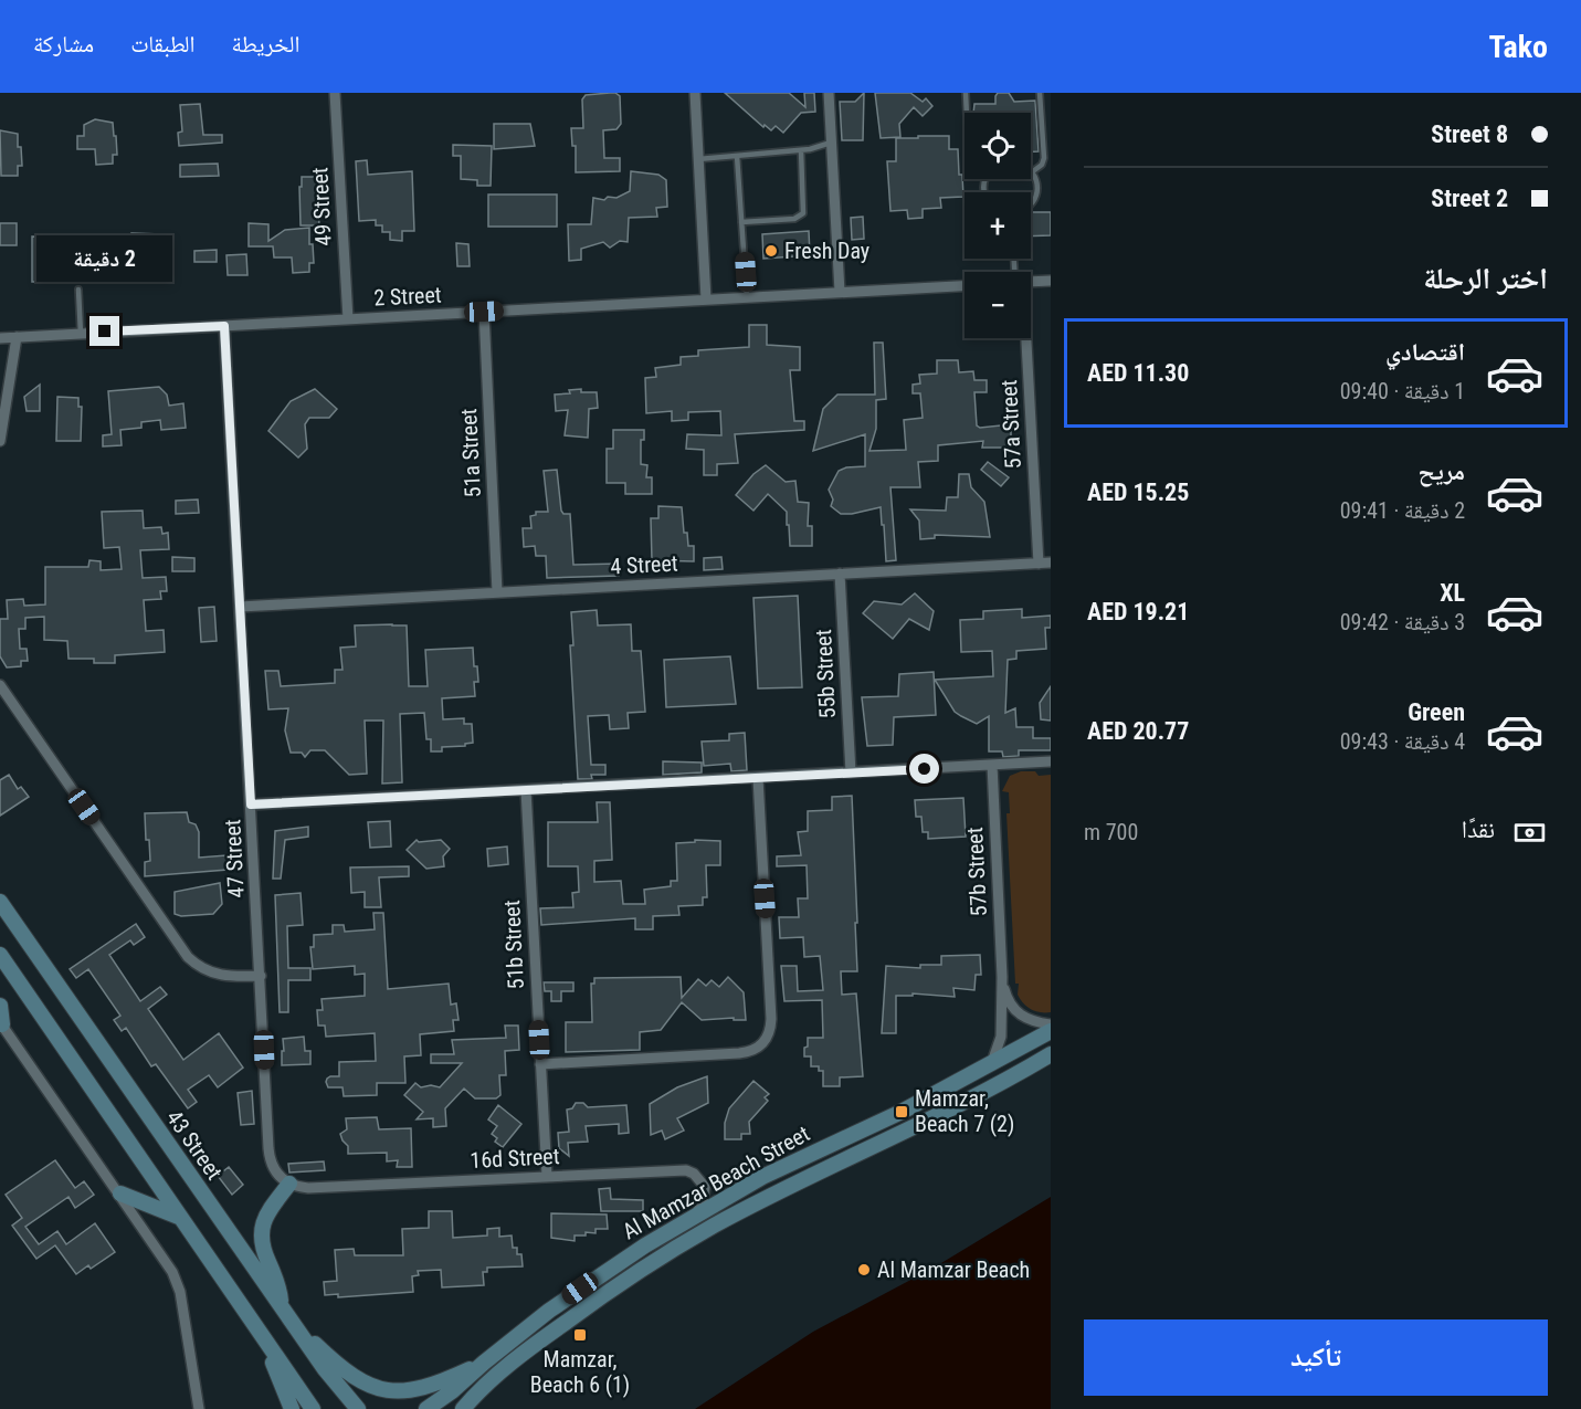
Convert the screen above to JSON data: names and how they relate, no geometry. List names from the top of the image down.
{
  "streets": {
    "main road": ["43 Street", "Al Mamzar Beach Street"],
    "street": [
      "49 Street",
      "2 Street",
      "57a Street",
      "51a Street",
      "4 Street",
      "55b Street",
      "47 Street",
      "57b Street",
      "51b Street",
      "16d Street"
    ]
  },
  "crossings": [
    ["49 Street", "2 Street"],
    ["2 Street", "51a Street"],
    ["2 Street", "47 Street"],
    ["57a Street", "4 Street"],
    ["51a Street", "4 Street"],
    ["4 Street", "55b Street"],
    ["4 Street", "47 Street"],
    ["47 Street", "16d Street"],
    ["57b Street", "Al Mamzar Beach Street"],
    ["51b Street", "16d Street"],
    ["16d Street", "Al Mamzar Beach Street"]
  ],
  "places": {
    "other": ["Fresh Day", "Al Mamzar Beach"],
    "transit": ["Mamzar, Beach 7 (2)", "Mamzar, Beach 6 (1)"]
  },
  "page": {
    "header": "Tako",
    "nav": ["الخريطة", "الطبقات", "مشاركة"],
    "banner": ["8 Street", "2 Street"],
    "map_buttons": ["+", "−"],
    "bubble": "2 دقيقة",
    "heading": "اختر الرحلة",
    "list": [
      {
        "name": "اقتصادي",
        "note": "1 دقيقة · 09:40",
        "value": "AED 11.30"
      },
      {
        "name": "مريح",
        "note": "2 دقيقة · 09:41",
        "value": "AED 15.25"
      },
      {
        "name": "XL",
        "note": "3 دقيقة · 09:42",
        "value": "AED 19.21"
      },
      {
        "name": "Green",
        "note": "4 دقيقة · 09:43",
        "value": "AED 20.77"
      }
    ],
    "pay": ["نقدًا", "700 m"],
    "buttons": "تأكيد"
  }
}
